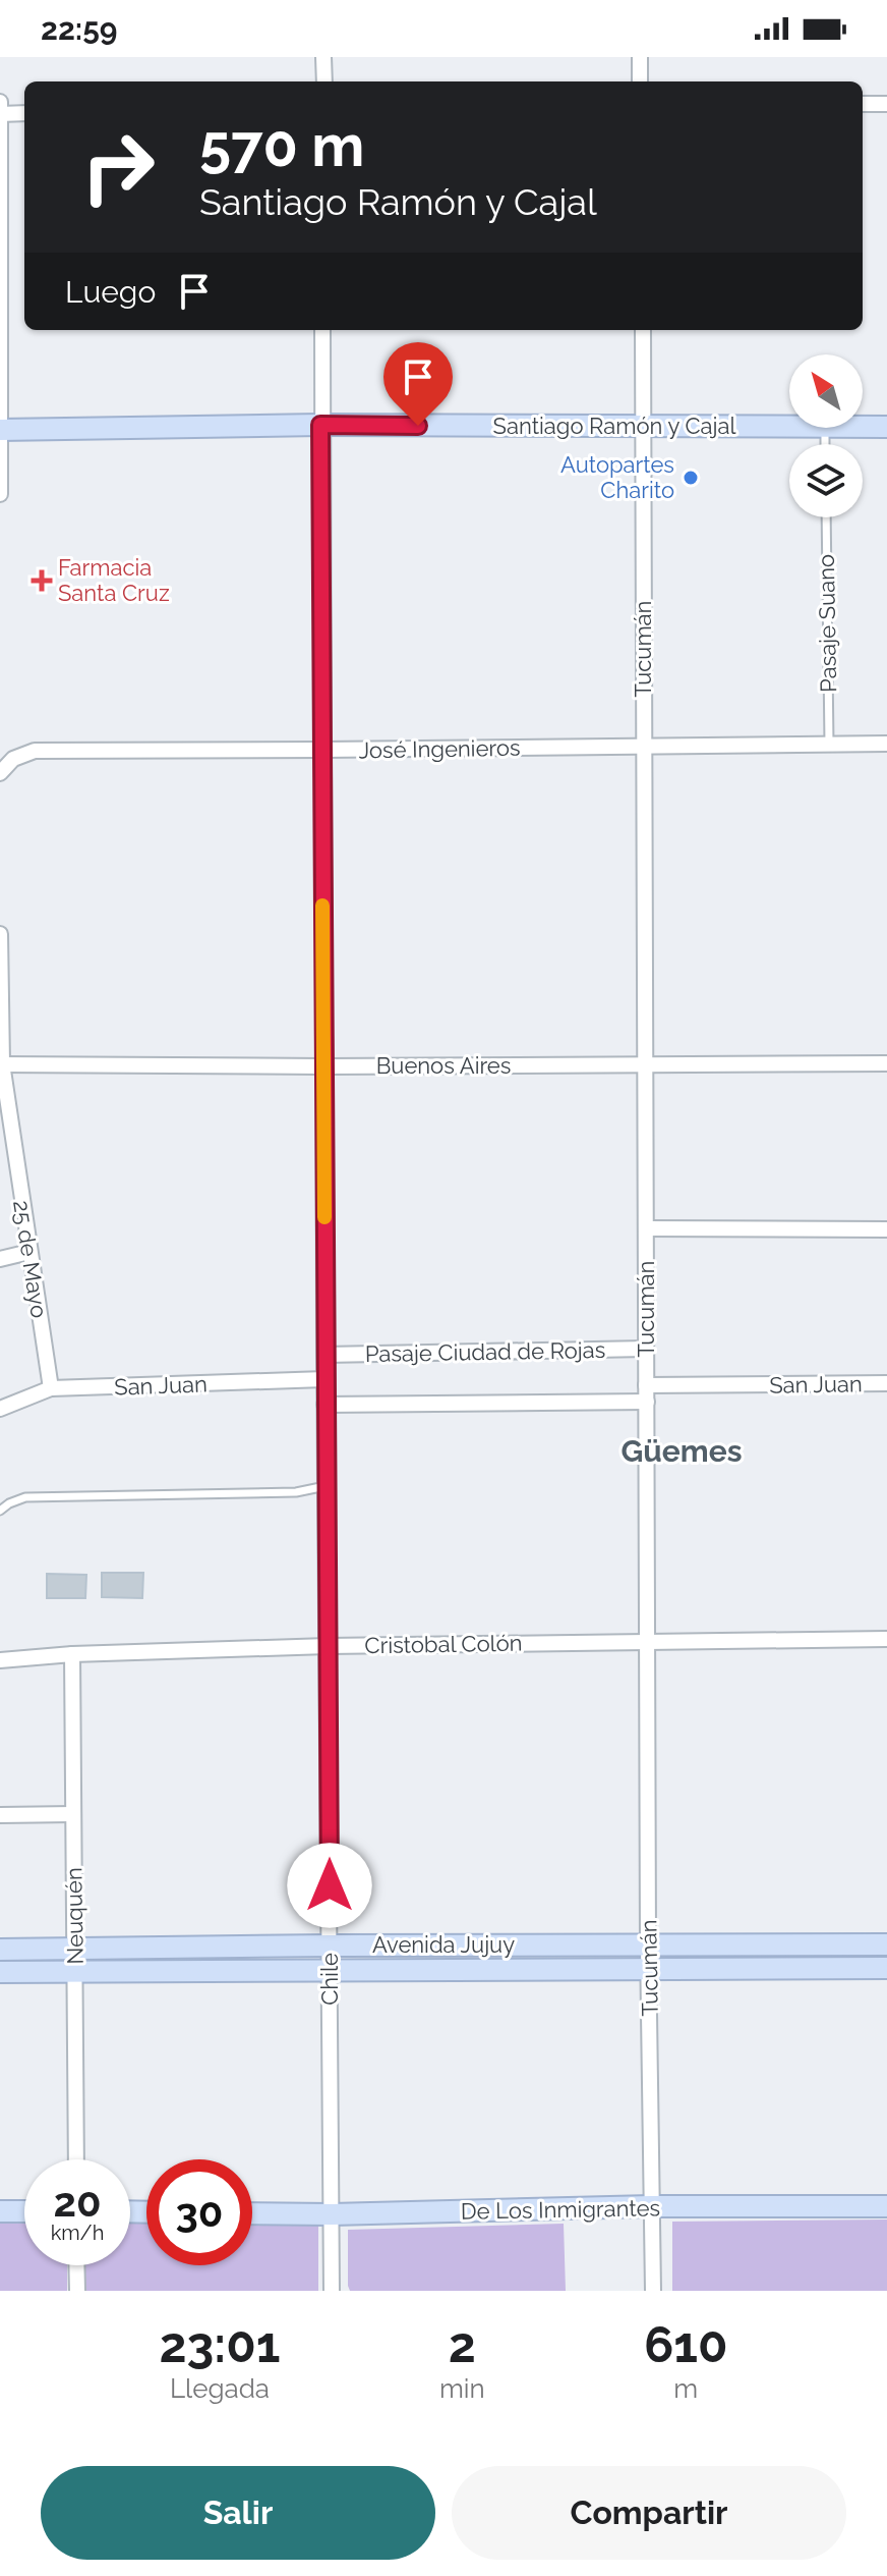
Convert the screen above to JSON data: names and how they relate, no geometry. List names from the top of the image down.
{
  "streets": {
    "street": [
      "Santiago Ramón y Cajal",
      "Tucumán",
      "José Ingenieros",
      "Buenos Aires",
      "25 de Mayo",
      "Pasaje Ciudad de Rojas",
      "San Juan",
      "Cristobal Colón",
      "Neuquén",
      "Avenida Jujuy",
      "Chile",
      "De Los Inmigrantes"
    ],
    "lane": ["Pasaje Suano"]
  },
  "crossings": [
    ["Santiago Ramón y Cajal", "Tucumán"],
    ["Santiago Ramón y Cajal", "Chile"],
    ["Pasaje Suano", "José Ingenieros"],
    ["Tucumán", "José Ingenieros"],
    ["Tucumán", "Buenos Aires"],
    ["Tucumán", "Pasaje Ciudad de Rojas"],
    ["Tucumán", "San Juan"],
    ["Tucumán", "Cristobal Colón"],
    ["Tucumán", "Avenida Jujuy"],
    ["Tucumán", "De Los Inmigrantes"],
    ["José Ingenieros", "Chile"],
    ["Buenos Aires", "25 de Mayo"],
    ["Buenos Aires", "Chile"],
    ["25 de Mayo", "San Juan"],
    ["Pasaje Ciudad de Rojas", "Chile"],
    ["San Juan", "Chile"],
    ["Cristobal Colón", "Neuquén"],
    ["Cristobal Colón", "Chile"],
    ["Neuquén", "Avenida Jujuy"],
    ["Avenida Jujuy", "Chile"],
    ["Chile", "De Los Inmigrantes"]
  ],
  "districts": ["Güemes"],
  "places": {
    "other": ["Autopartes Charito"],
    "health": ["Farmacia Santa Cruz"]
  },
  "north": "top left",
  "page": {
    "status": "22:59",
    "turn": ["570 m", "Santiago Ramón y Cajal"],
    "then": "Luego",
    "speed": "20 km/h",
    "limit": "30",
    "eta": [
      "23:01",
      "Llegada",
      "2",
      "min",
      "610",
      "m"
    ],
    "buttons": ["Salir", "Compartir"]
  }
}
